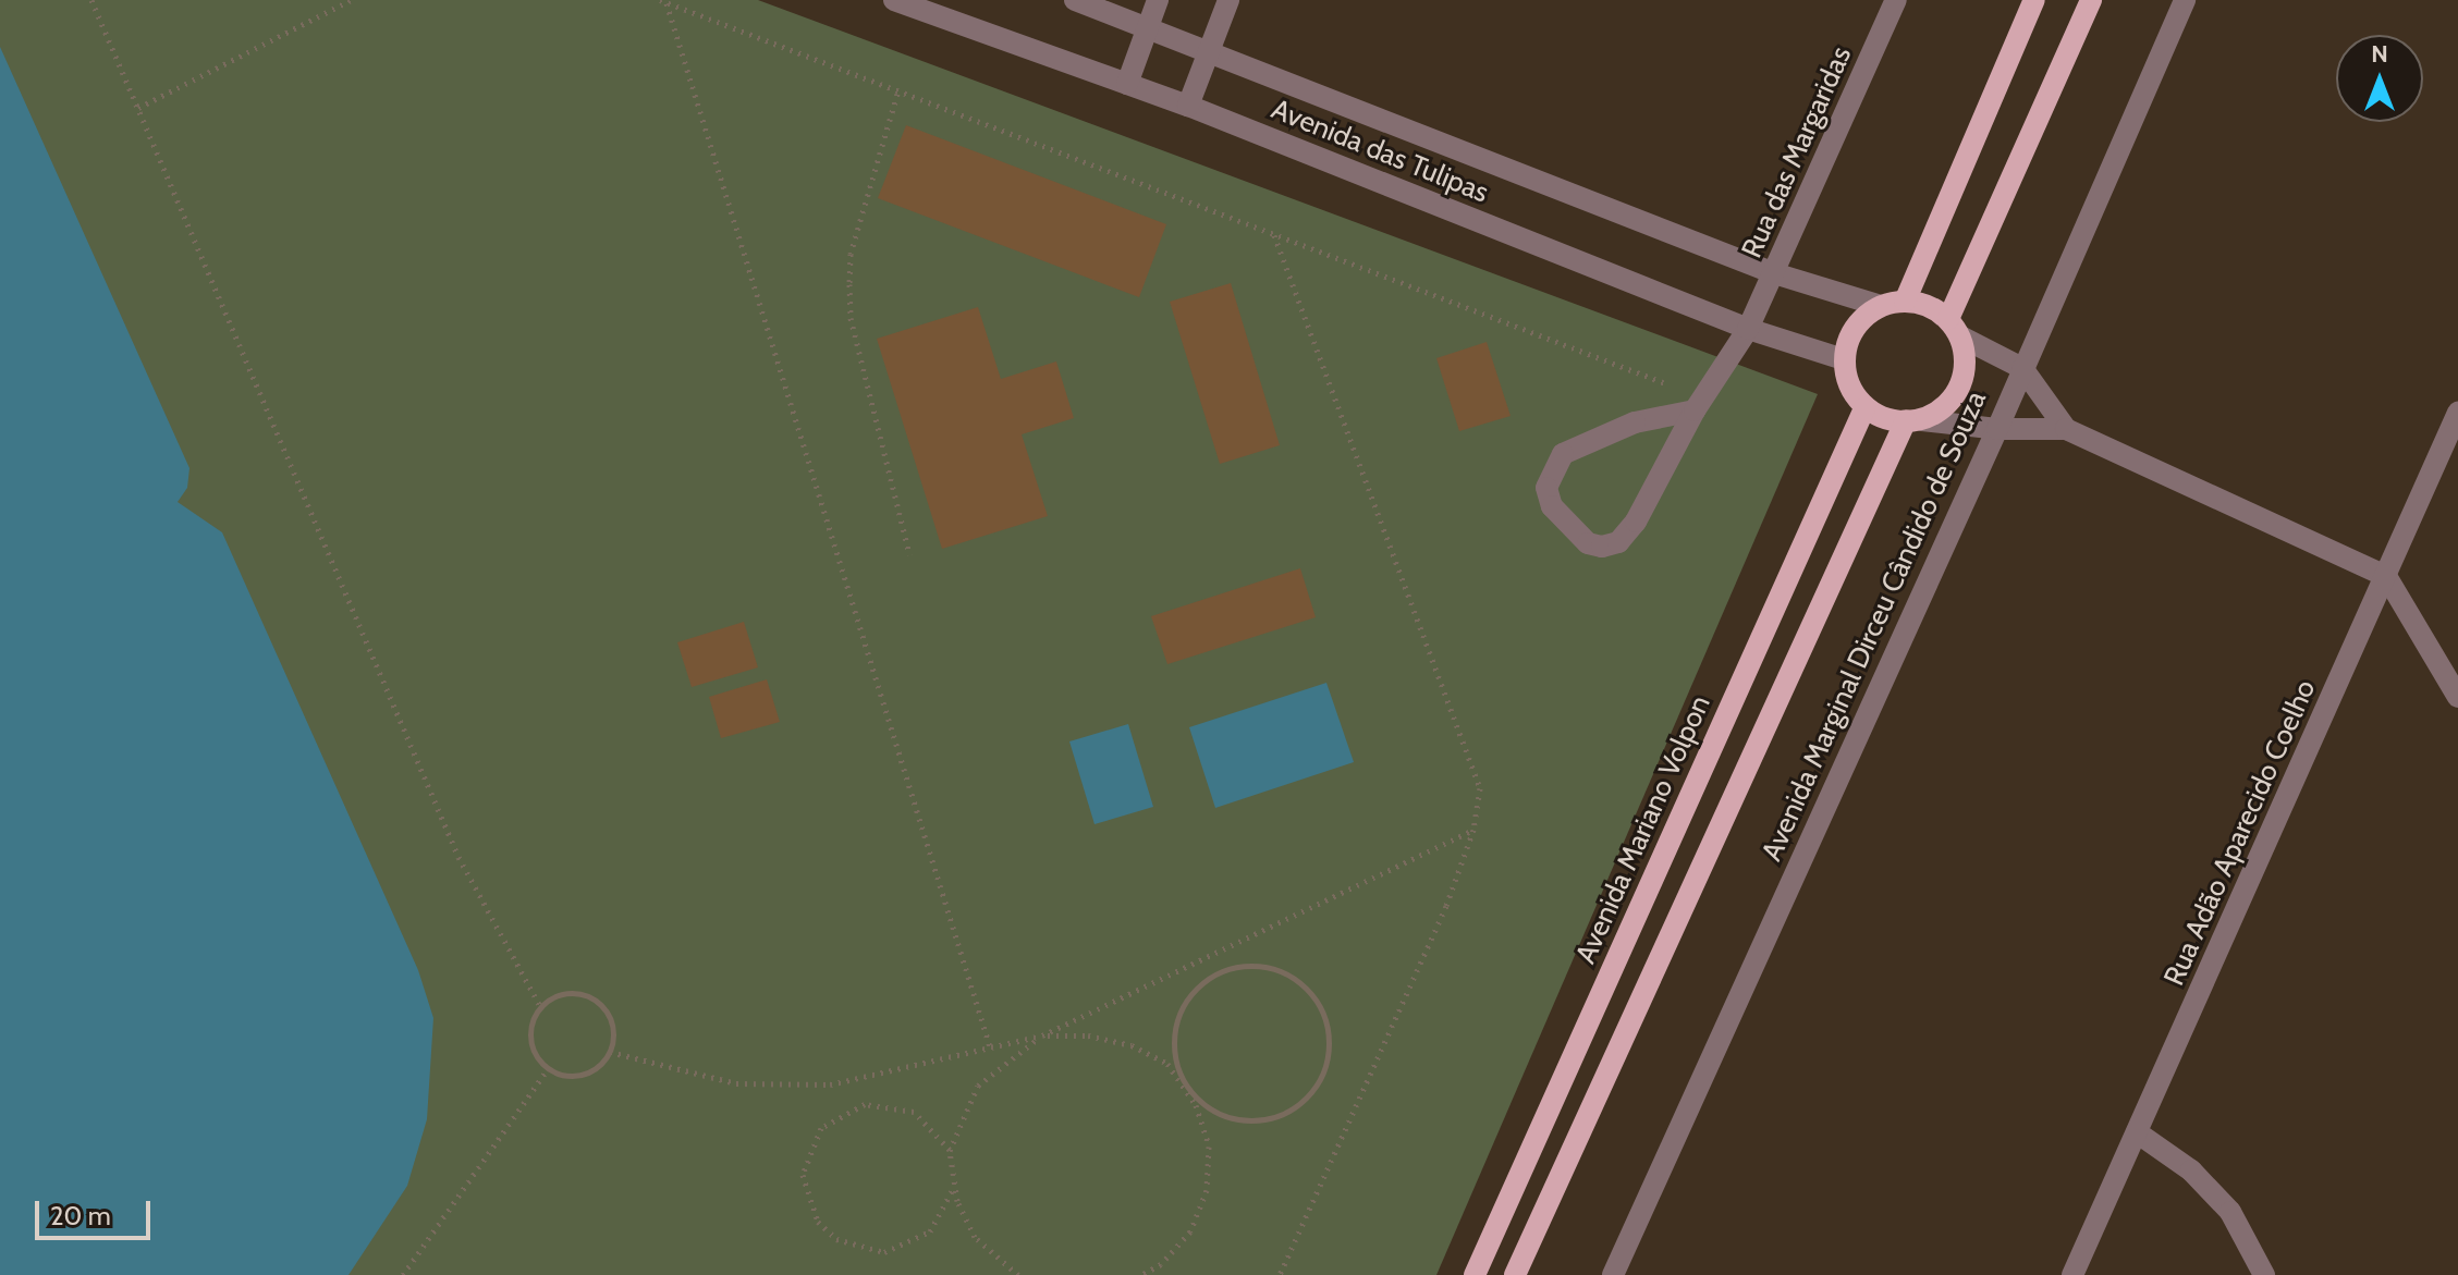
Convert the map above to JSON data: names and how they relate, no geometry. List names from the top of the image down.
{
  "streets": {
    "main road": ["Avenida Mariano Volpon"],
    "street": [
      "Avenida das Tulipas",
      "Rua das Margaridas",
      "Avenida Marginal Dirceu Cândido de Souza",
      "Rua Adão Aparecido Coelho"
    ]
  },
  "crossings": [
    ["Avenida das Tulipas", "Rua das Margaridas"],
    ["Avenida das Tulipas", "Avenida Mariano Volpon"]
  ],
  "scale_bar": "20 m",
  "north": "top"
}
